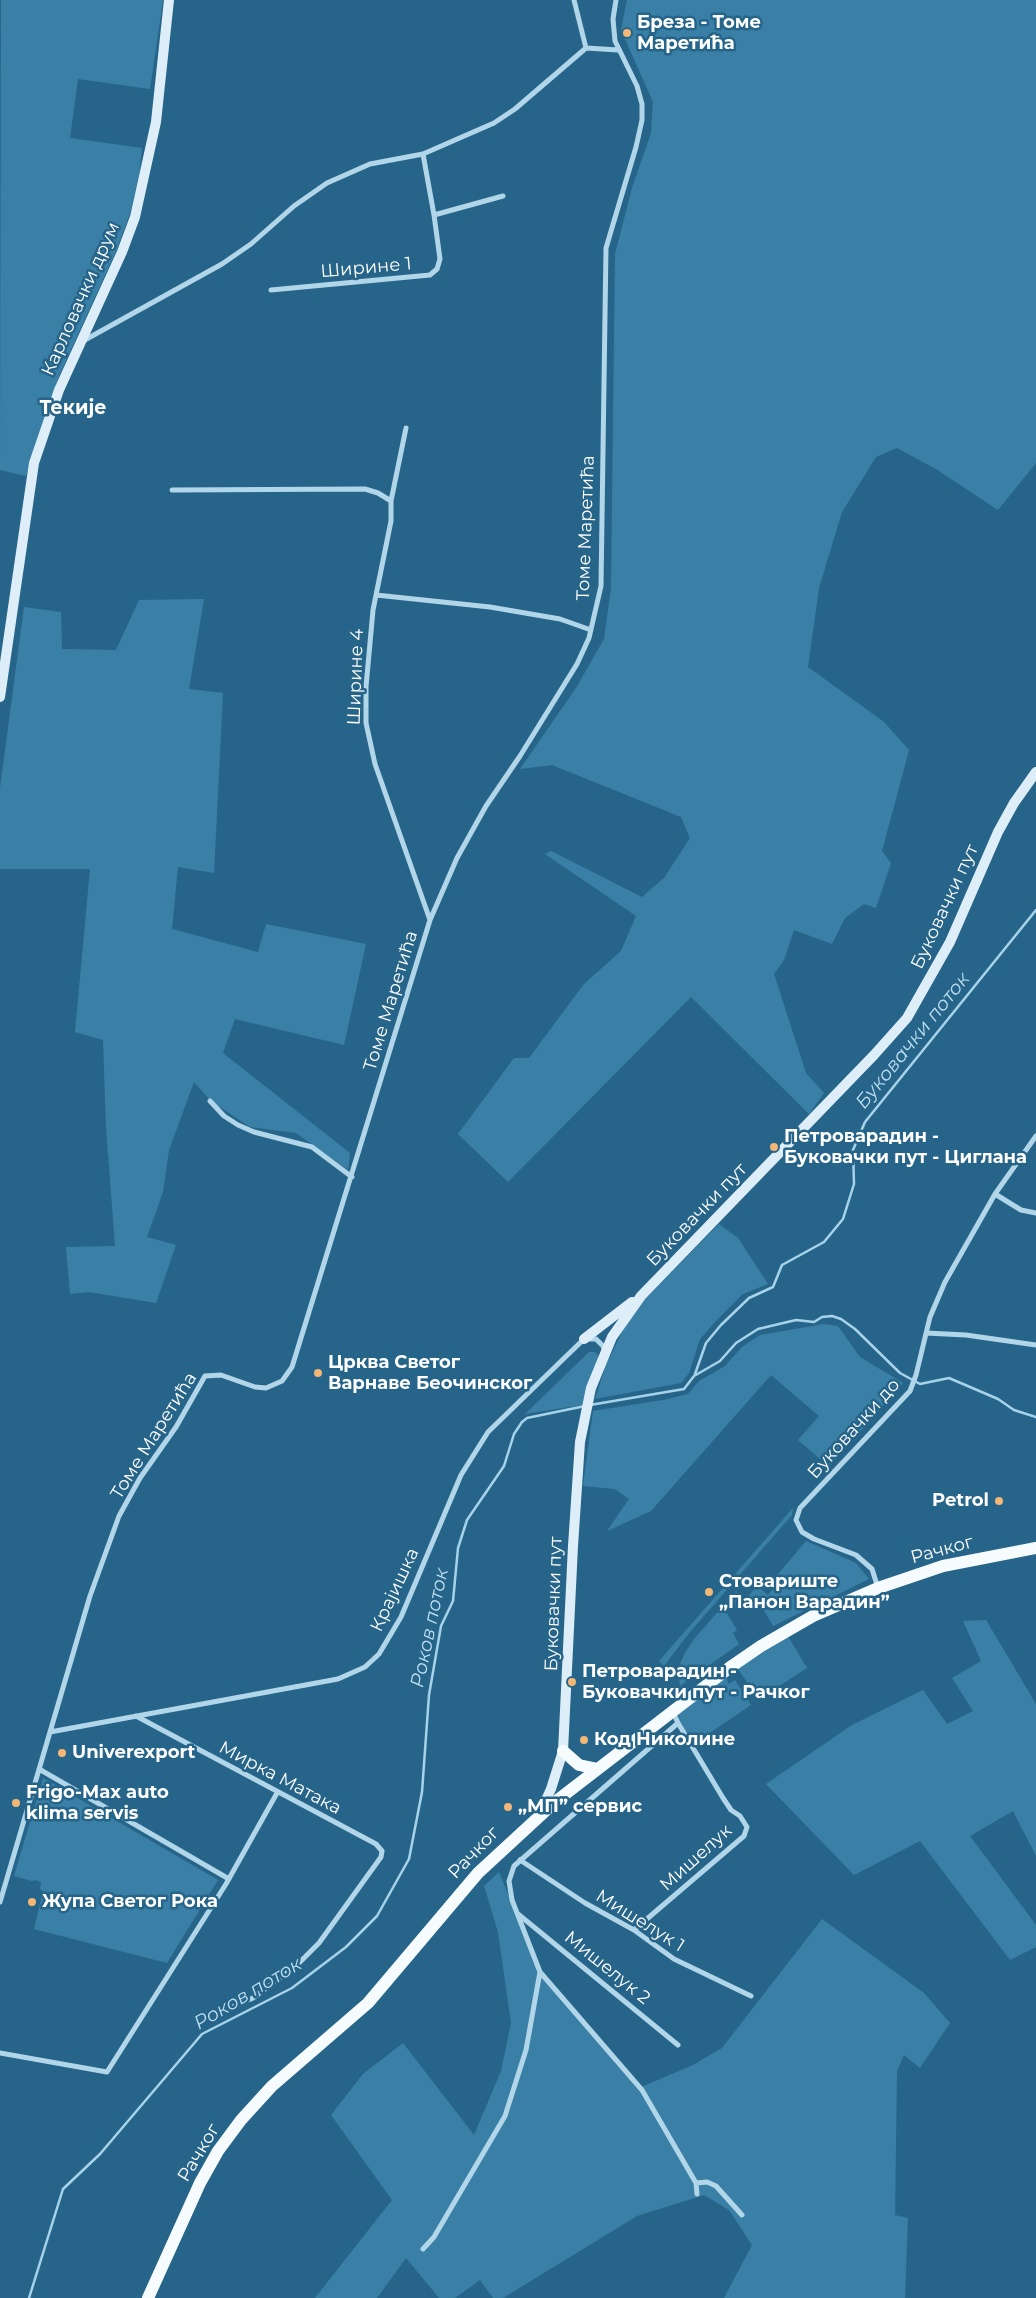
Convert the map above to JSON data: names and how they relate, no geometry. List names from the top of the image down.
{
  "streets": {
    "main road": ["Рачког"],
    "street": [
      "Ширине 1",
      "Карловачки друм",
      "Томе Маретића",
      "Ширине 4",
      "Буковачки пут",
      "Буковачки до",
      "Крајишка",
      "Мирка Матака",
      "Мишелук",
      "Мишелук 1",
      "Мишелук 2"
    ]
  },
  "crossings": [
    ["Томе Маретића", "Ширине 4"],
    ["Томе Маретића", "Крајишка"],
    ["Буковачки пут", "Рачког"],
    ["Буковачки до", "Рачког"],
    ["Крајишка", "Мирка Матака"],
    ["Мишелук", "Мишелук 1"]
  ],
  "districts": ["Текије"],
  "water": ["Буковачки поток", "Роков поток"],
  "places": [
    "Бреза - Томе Маретића",
    "Петроварадин - Буковачки пут - Циглана",
    "Црква Светог Варнаве Беочинског",
    "Petrol",
    "Стовариште „Панон Варадин”",
    "Петроварадин - Буковачки пут - Рачког",
    "Код Николине",
    "Univerexport",
    "Frigo-Max auto klima servis",
    "„МП” сервис",
    "Жупа Светог Рока"
  ]
}
